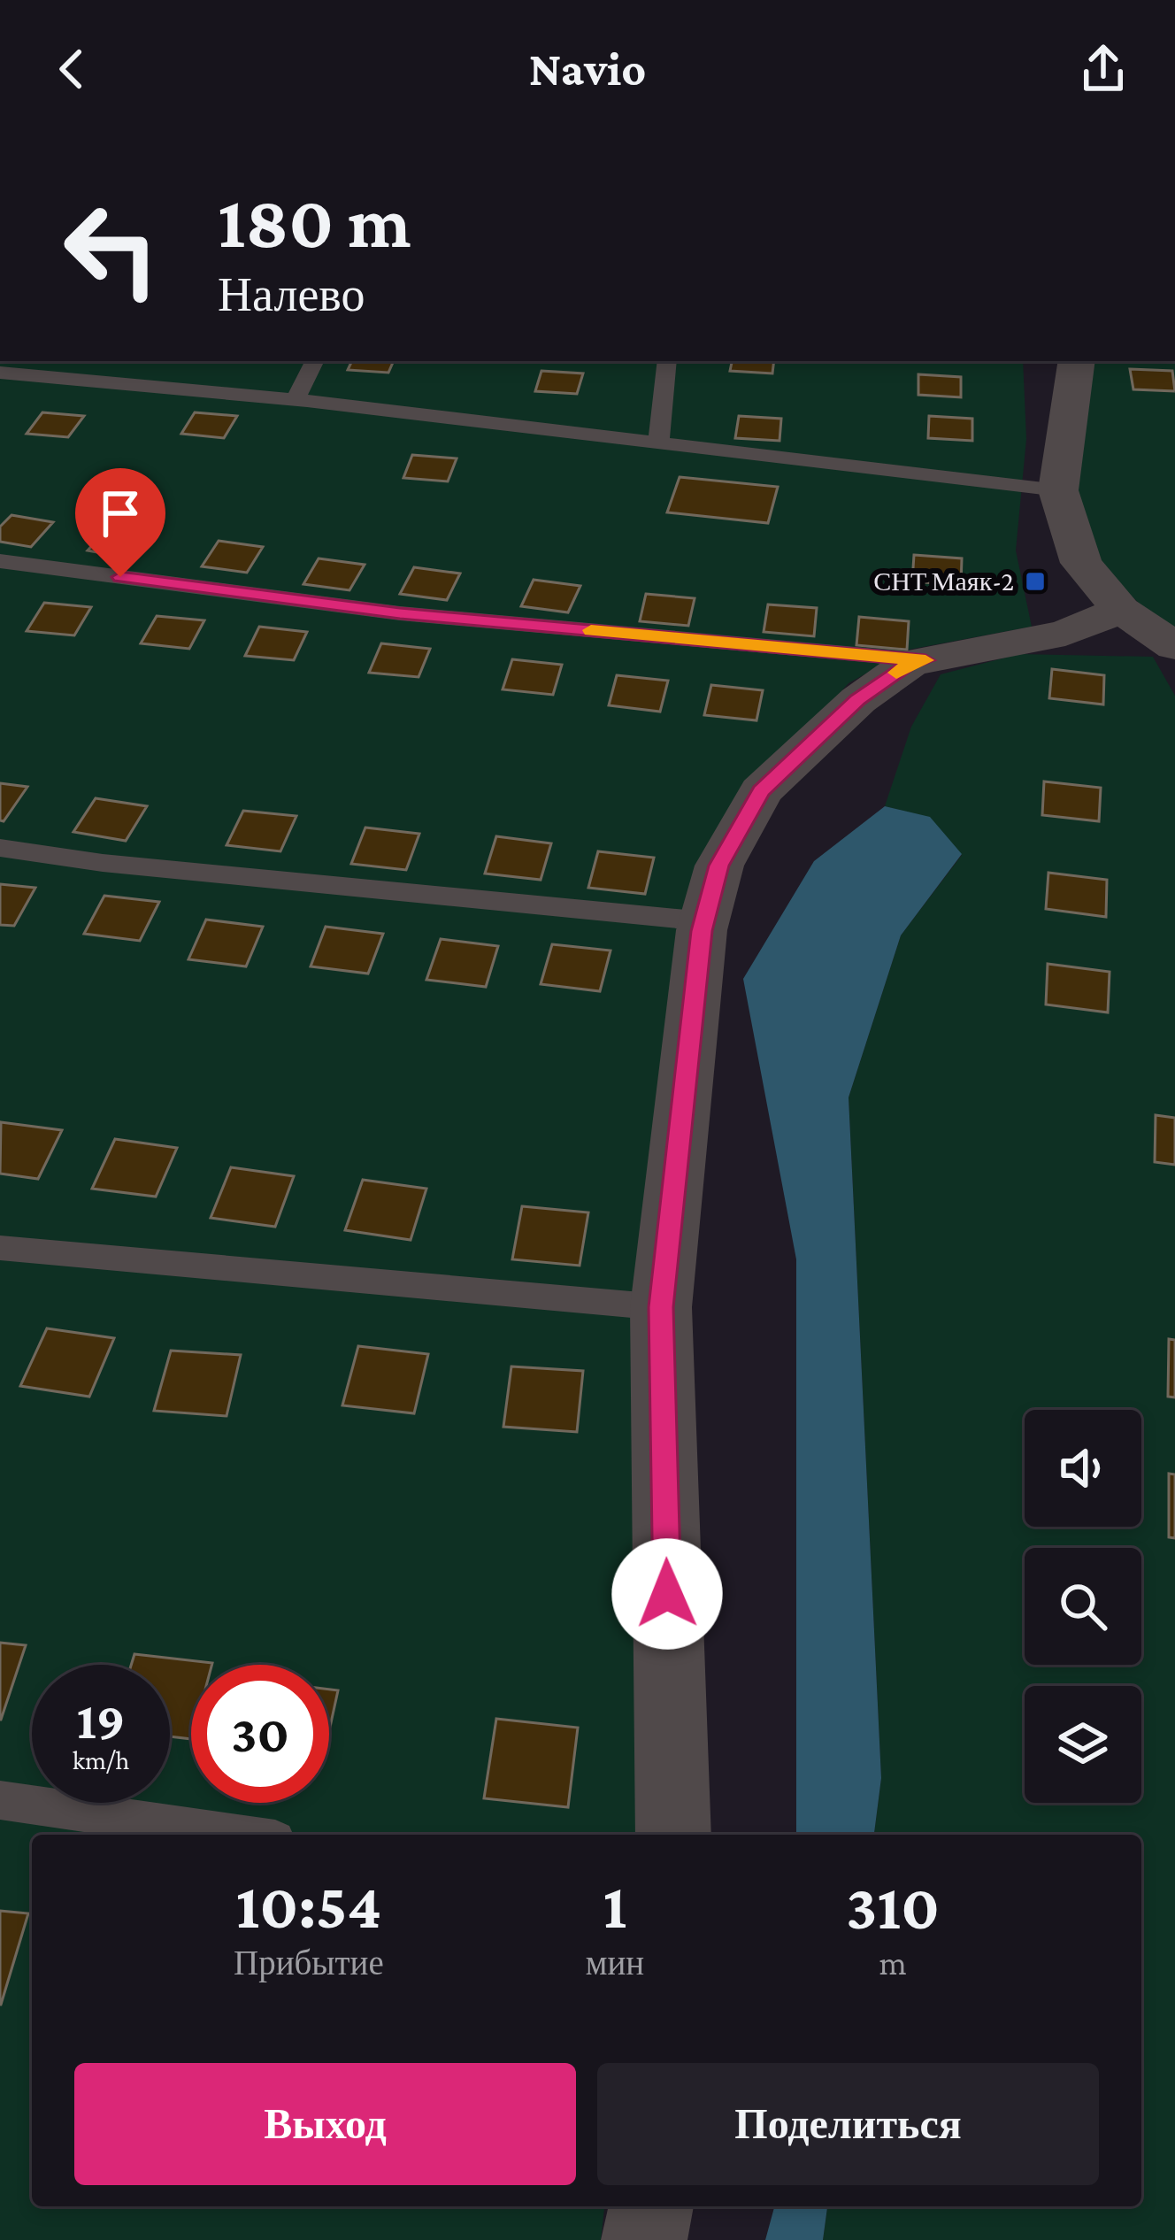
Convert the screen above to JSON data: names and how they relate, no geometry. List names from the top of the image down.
{
  "places": {
    "transit": ["СНТ Маяк-2"]
  },
  "page": {
    "header": "Navio",
    "turn": ["180 m", "Налево"],
    "speed": "19 km/h",
    "limit": "30",
    "eta": [
      "10:54",
      "Прибытие",
      "1",
      "мин",
      "310",
      "m"
    ],
    "buttons": ["Выход", "Поделиться"]
  }
}
